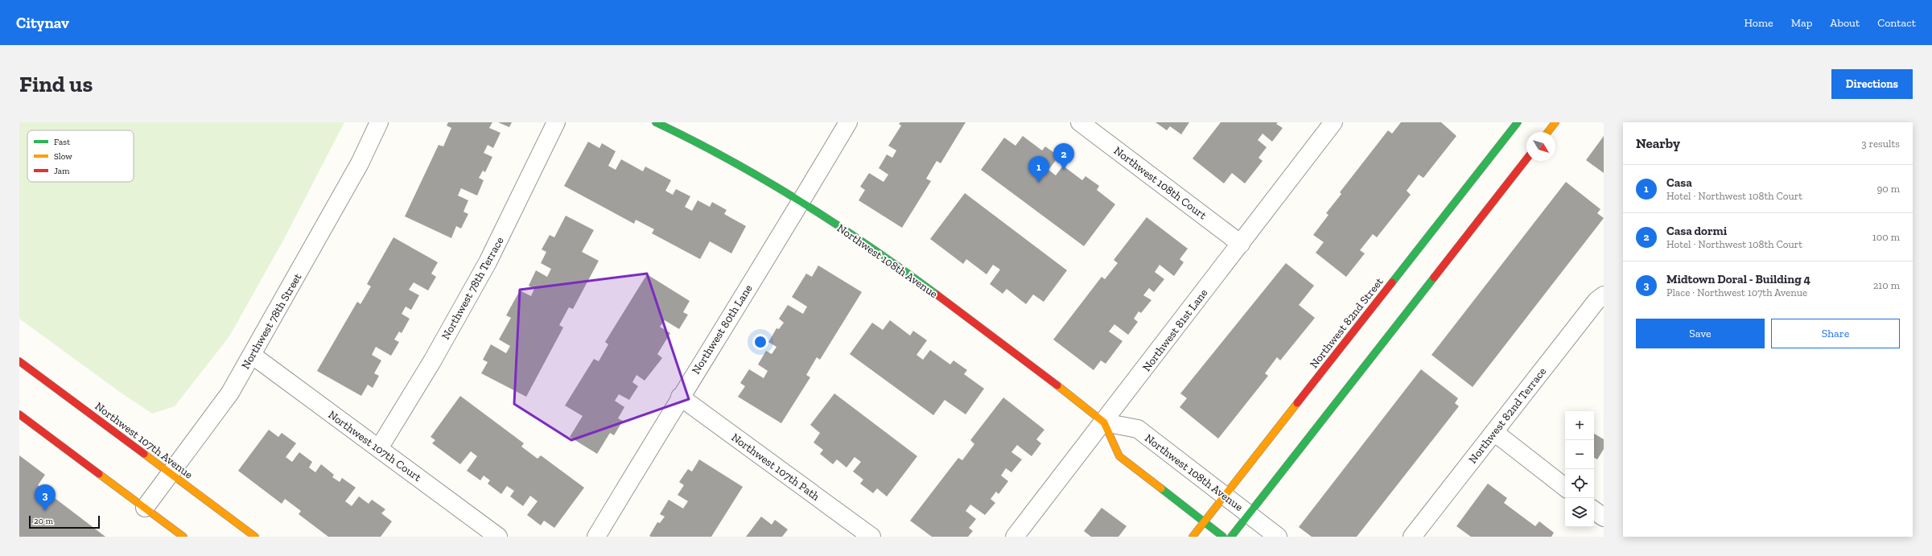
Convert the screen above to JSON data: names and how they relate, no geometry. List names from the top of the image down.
{
  "streets": {
    "street": [
      "Northwest 108th Court",
      "Northwest 108th Avenue",
      "Northwest 78th Terrace",
      "Northwest 78th Street",
      "Northwest 82nd Street",
      "Northwest 80th Lane",
      "Northwest 81st Lane",
      "Northwest 82nd Terrace",
      "Northwest 107th Avenue",
      "Northwest 107th Court",
      "Northwest 107th Path"
    ]
  },
  "crossings": [
    ["Northwest 108th Court", "Northwest 81st Lane"],
    ["Northwest 108th Avenue", "Northwest 82nd Street"],
    ["Northwest 108th Avenue", "Northwest 80th Lane"],
    ["Northwest 108th Avenue", "Northwest 81st Lane"],
    ["Northwest 78th Terrace", "Northwest 107th Court"],
    ["Northwest 78th Street", "Northwest 107th Avenue"],
    ["Northwest 78th Street", "Northwest 107th Court"],
    ["Northwest 80th Lane", "Northwest 107th Path"]
  ],
  "legend": ["Fast", "Slow", "Jam"],
  "scale_bar": "20 m",
  "north": "bottom right",
  "page": {
    "header": "Citynav",
    "nav": [
      "Home",
      "Map",
      "About",
      "Contact"
    ],
    "buttons": [
      "Directions",
      ["Save", "Share"]
    ],
    "title": "Find us",
    "heading": ["Nearby", "3 results"],
    "pins": ["2", "1", "3"],
    "list": [
      {
        "mark": "1",
        "name": "Casa",
        "note": "Hotel · Northwest 108th Court",
        "value": "90 m"
      },
      {
        "mark": "2",
        "name": "Casa dormi",
        "note": "Hotel · Northwest 108th Court",
        "value": "100 m"
      },
      {
        "mark": "3",
        "name": "Midtown Doral - Building 4",
        "note": "Place · Northwest 107th Avenue",
        "value": "210 m"
      }
    ],
    "map_buttons": ["+", "−"],
    "scale": "20 m"
  }
}
